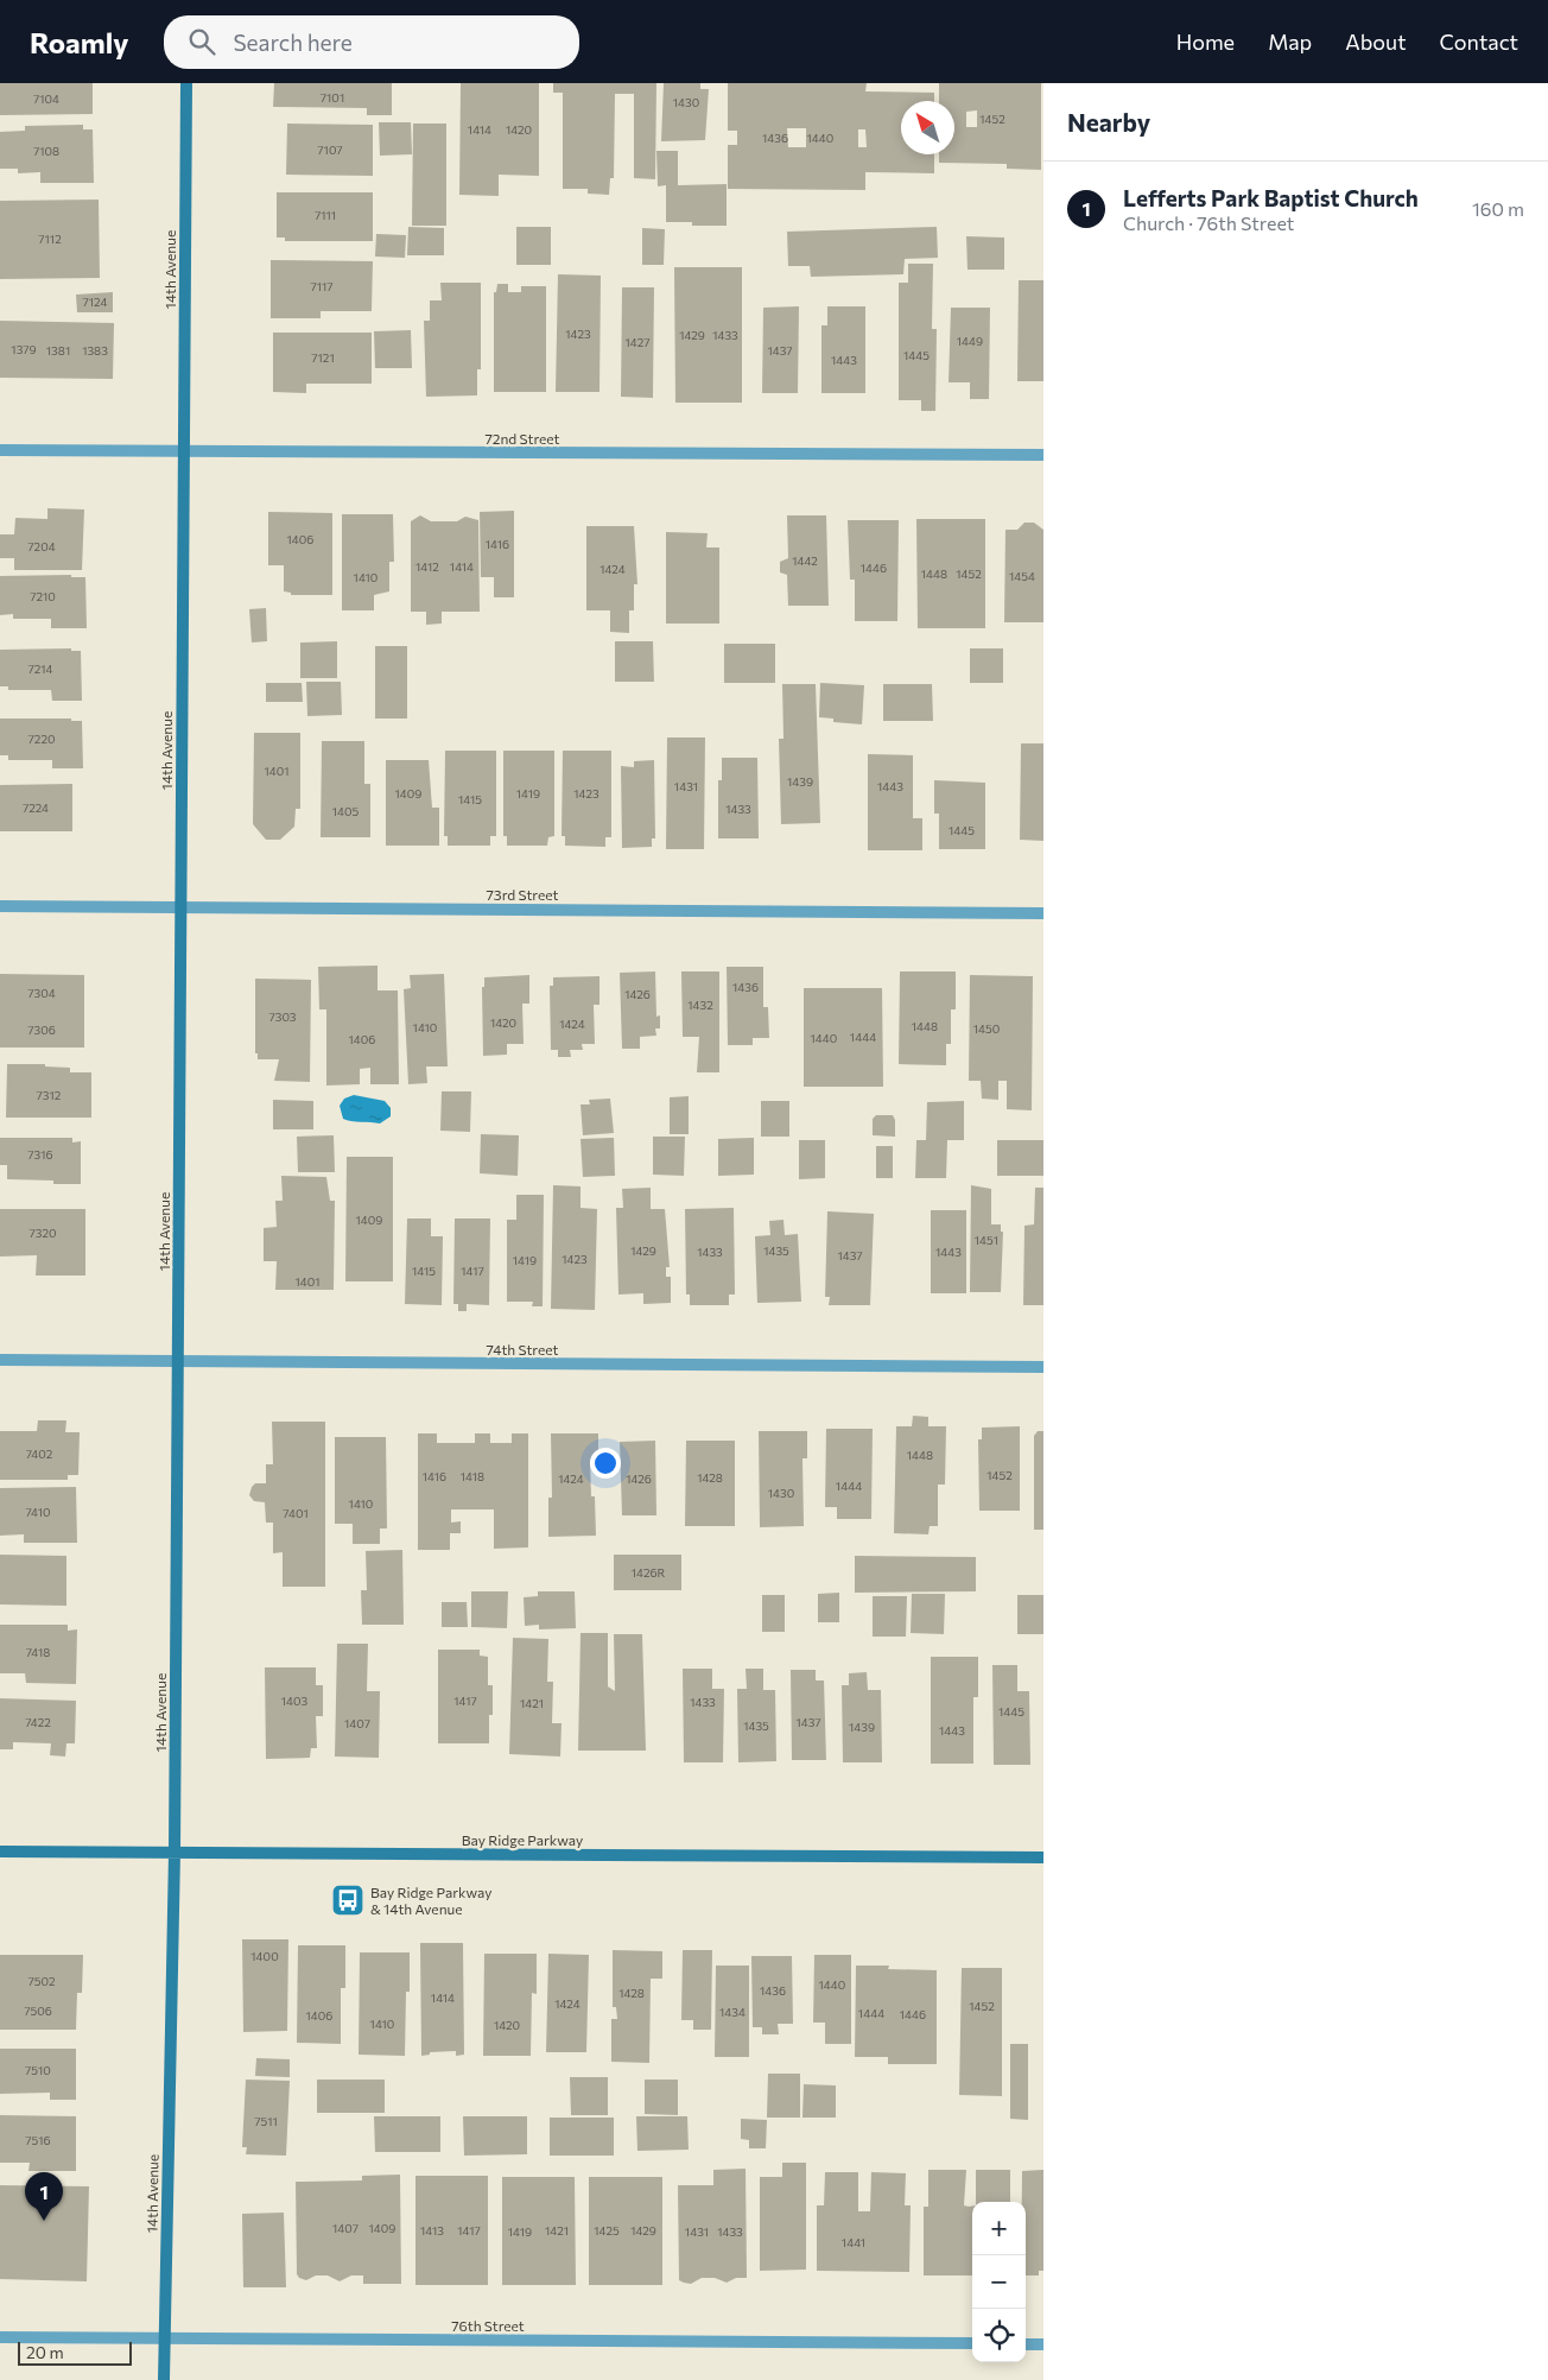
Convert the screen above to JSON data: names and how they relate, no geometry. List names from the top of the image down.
{
  "streets": {
    "main road": ["14th Avenue", "Bay Ridge Parkway"],
    "street": [
      "72nd Street",
      "73rd Street",
      "74th Street",
      "76th Street"
    ]
  },
  "crossings": [
    ["14th Avenue", "72nd Street"],
    ["14th Avenue", "73rd Street"],
    ["14th Avenue", "74th Street"],
    ["14th Avenue", "Bay Ridge Parkway"],
    ["14th Avenue", "76th Street"]
  ],
  "places": {
    "bus stop": ["Bay Ridge Parkway & 14th Avenue"]
  },
  "house_numbers": [
    "7101",
    "7104",
    "1430",
    "1452",
    "1414",
    "1420",
    "1436",
    "1440",
    "7107",
    "7108",
    "7111",
    "7112",
    "7117",
    "7124",
    "1423",
    "1429",
    "1433",
    "1449",
    "1427",
    "1379",
    "1381",
    "1383",
    "1437",
    "1445",
    "7121",
    "1443",
    "1406",
    "1416",
    "7204",
    "1442",
    "1412",
    "1414",
    "1446",
    "1424",
    "1448",
    "1452",
    "1454",
    "1410",
    "7210",
    "7214",
    "7220",
    "1401",
    "1439",
    "1431",
    "1443",
    "1409",
    "1419",
    "1423",
    "1415",
    "7224",
    "1433",
    "1405",
    "1445",
    "1436",
    "7304",
    "1426",
    "1432",
    "7303",
    "1420",
    "1424",
    "1448",
    "1410",
    "1450",
    "7306",
    "1444",
    "1440",
    "1406",
    "7312",
    "7316",
    "1409",
    "7320",
    "1451",
    "1429",
    "1435",
    "1433",
    "1443",
    "1437",
    "1423",
    "1419",
    "1415",
    "1417",
    "1401",
    "7402",
    "1448",
    "1452",
    "1416",
    "1418",
    "1428",
    "1424",
    "1426",
    "1444",
    "1430",
    "1410",
    "7410",
    "7401",
    "1426R",
    "7418",
    "1403",
    "1417",
    "1433",
    "1421",
    "1445",
    "7422",
    "1437",
    "1407",
    "1435",
    "1439",
    "1443",
    "1400",
    "7502",
    "1440",
    "1436",
    "1428",
    "1414",
    "1424",
    "1452",
    "7506",
    "1434",
    "1444",
    "1446",
    "1406",
    "1410",
    "1420",
    "7510",
    "7511",
    "7516",
    "1407",
    "1409",
    "1413",
    "1417",
    "1421",
    "1425",
    "1429",
    "1419",
    "1431",
    "1433",
    "1441"
  ],
  "scale_bar": "20 m",
  "north": "top left",
  "page": {
    "header": "Roamly",
    "search": "Search here",
    "nav": [
      "Home",
      "Map",
      "About",
      "Contact"
    ],
    "heading": "Nearby",
    "list": [
      {
        "mark": "1",
        "name": "Lefferts Park Baptist Church",
        "note": "Church · 76th Street",
        "value": "160 m"
      }
    ],
    "pins": "1",
    "map_buttons": ["+", "−"],
    "scale": "20 m"
  }
}
